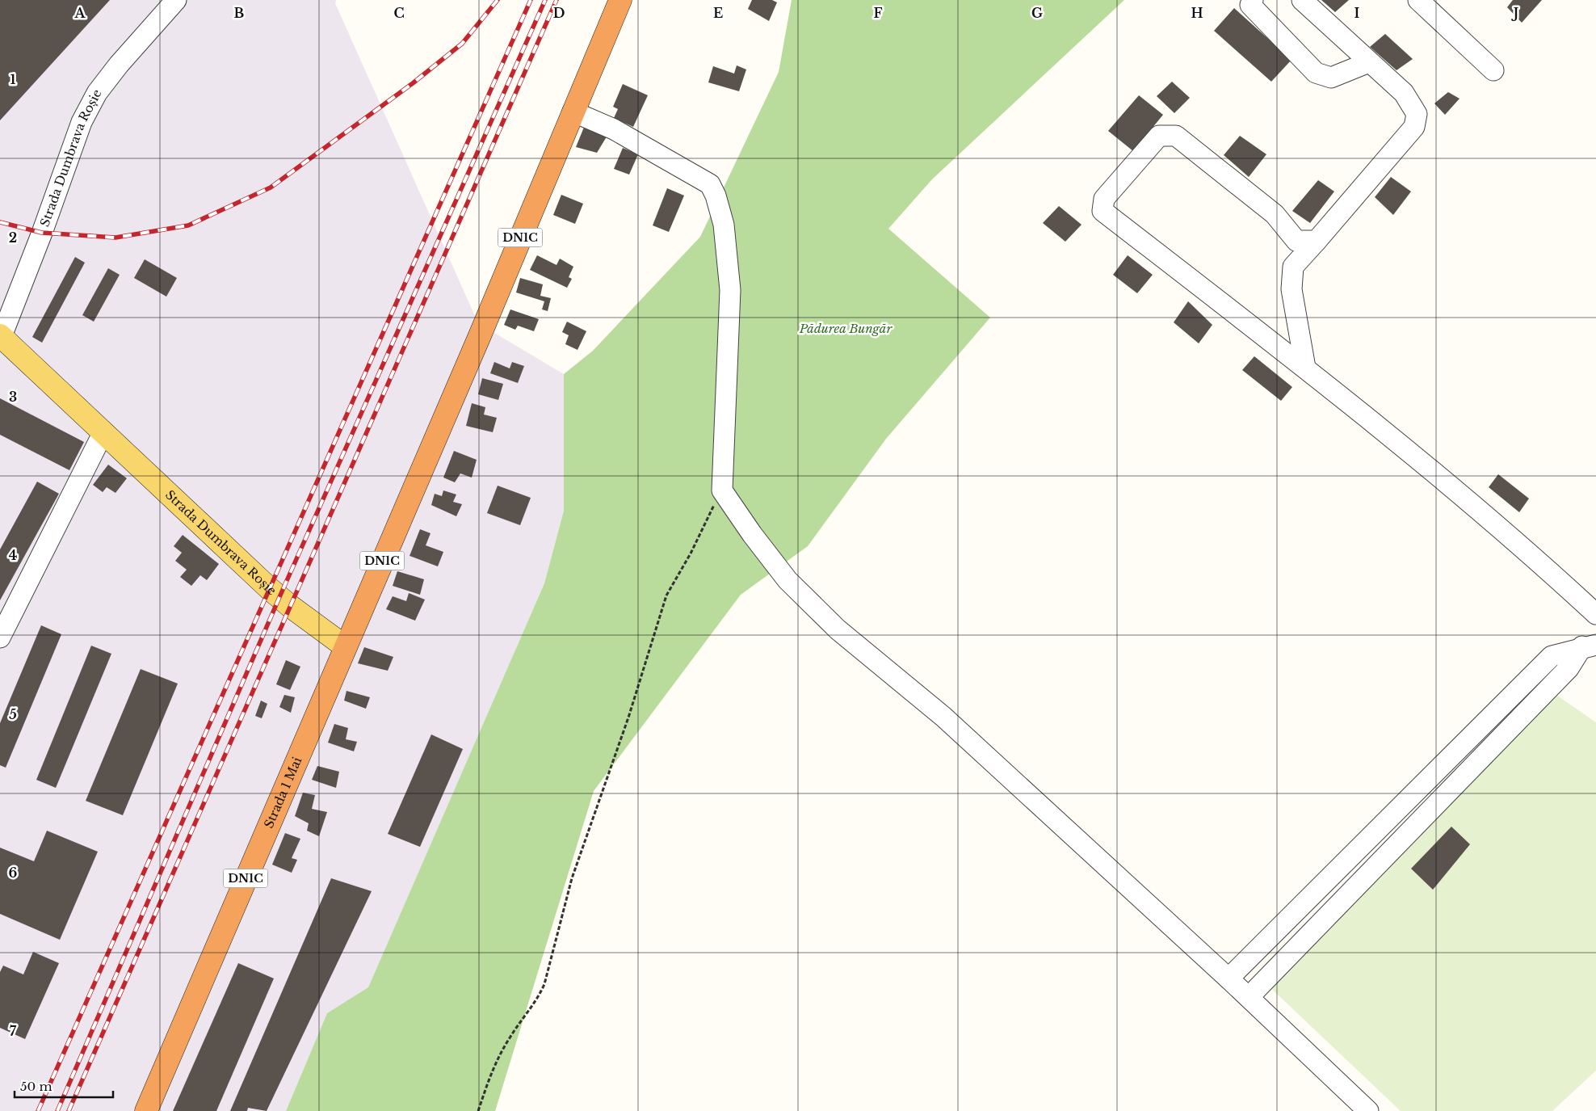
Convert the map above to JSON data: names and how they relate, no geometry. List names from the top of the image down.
{
  "streets": {
    "highway": ["DN1C", "Strada 1 Mai"],
    "main road": ["Strada Dumbrava Roșie"]
  },
  "crossings": [
    ["Strada Dumbrava Roșie", "Strada 1 Mai"],
    ["DN1C", "Strada 1 Mai"]
  ],
  "parks": ["Pădurea Bungăr"],
  "scale_bar": "50 m",
  "grid": {
    "columns": [
      "A",
      "B",
      "C",
      "D",
      "E",
      "F",
      "G",
      "H",
      "I",
      "J"
    ],
    "rows": [
      "1",
      "2",
      "3",
      "4",
      "5",
      "6",
      "7"
    ]
  }
}
